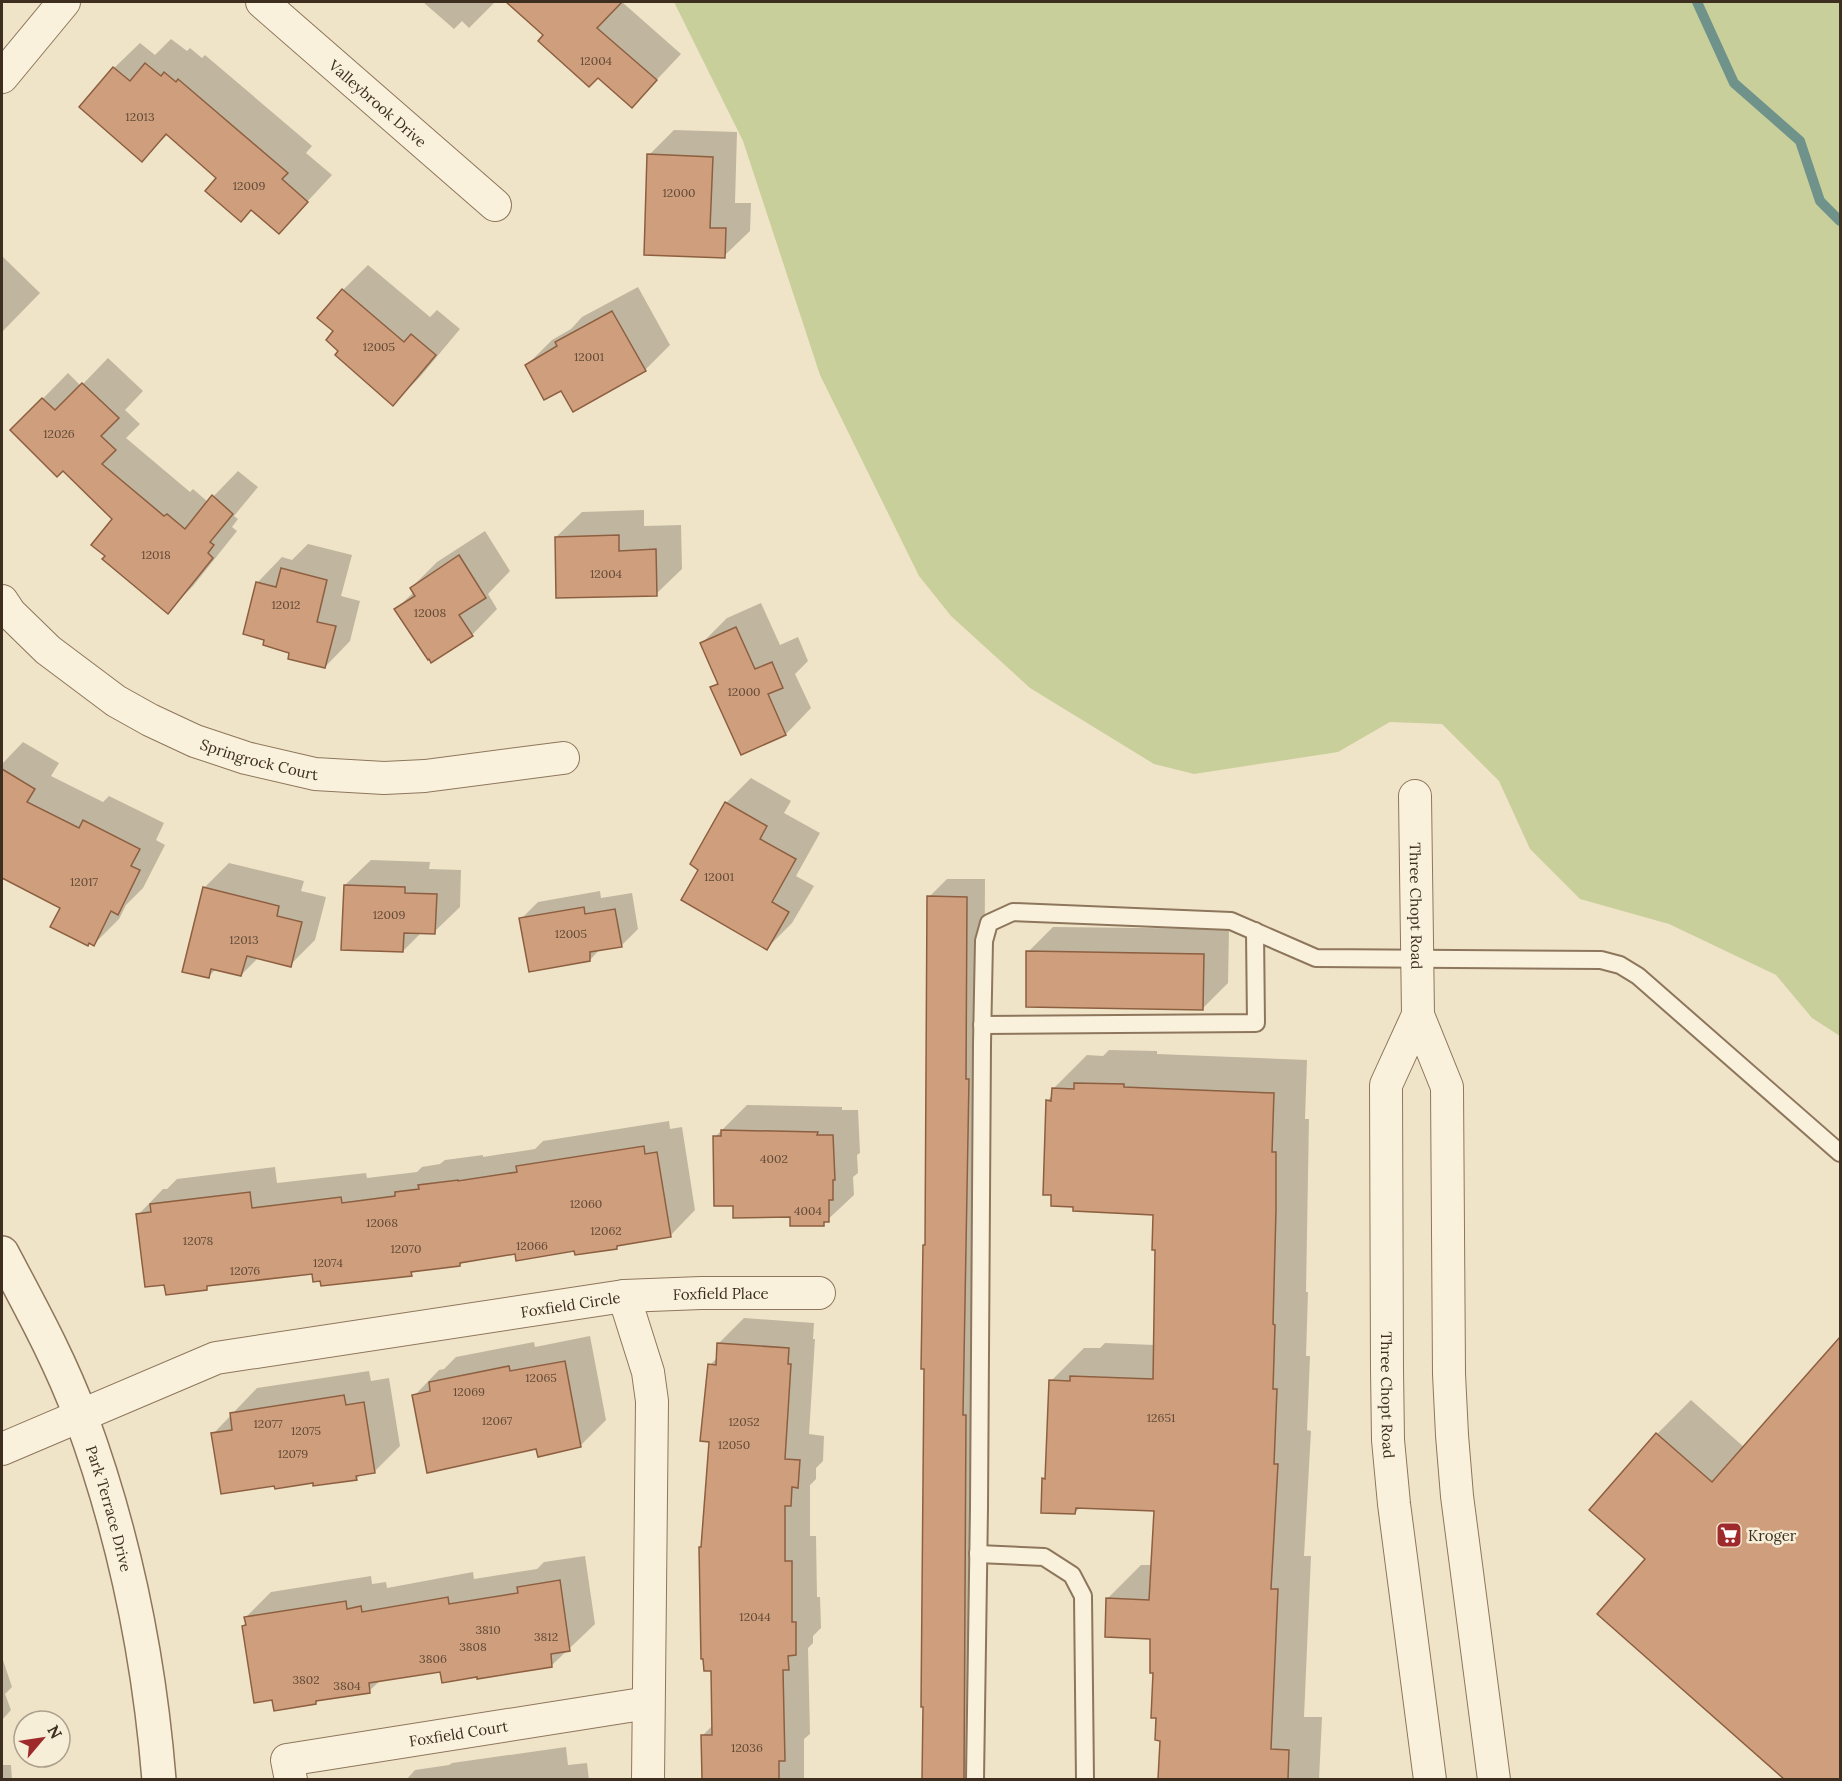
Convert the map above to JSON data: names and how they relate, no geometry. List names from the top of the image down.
{
  "streets": {
    "street": [
      "Valleybrook Drive",
      "Springrock Court",
      "Three Chopt Road",
      "Foxfield Place",
      "Foxfield Circle",
      "Park Terrace Drive",
      "Foxfield Court"
    ]
  },
  "crossings": [
    ["Foxfield Place", "Foxfield Circle"],
    ["Foxfield Circle", "Park Terrace Drive"],
    ["Foxfield Circle", "Foxfield Court"]
  ],
  "places": {
    "supermarket": ["Kroger"]
  },
  "house_numbers": [
    "12004",
    "12013",
    "12009",
    "12000",
    "12005",
    "12001",
    "12026",
    "12018",
    "12004",
    "12012",
    "12008",
    "12000",
    "12001",
    "12017",
    "12009",
    "12005",
    "12013",
    "4002",
    "12060",
    "4004",
    "12068",
    "12062",
    "12078",
    "12066",
    "12070",
    "12074",
    "12076",
    "12065",
    "12069",
    "12651",
    "12067",
    "12052",
    "12077",
    "12075",
    "12050",
    "12079",
    "12044",
    "3810",
    "3812",
    "3808",
    "3806",
    "3802",
    "3804",
    "12036"
  ],
  "north": "top right"
}
